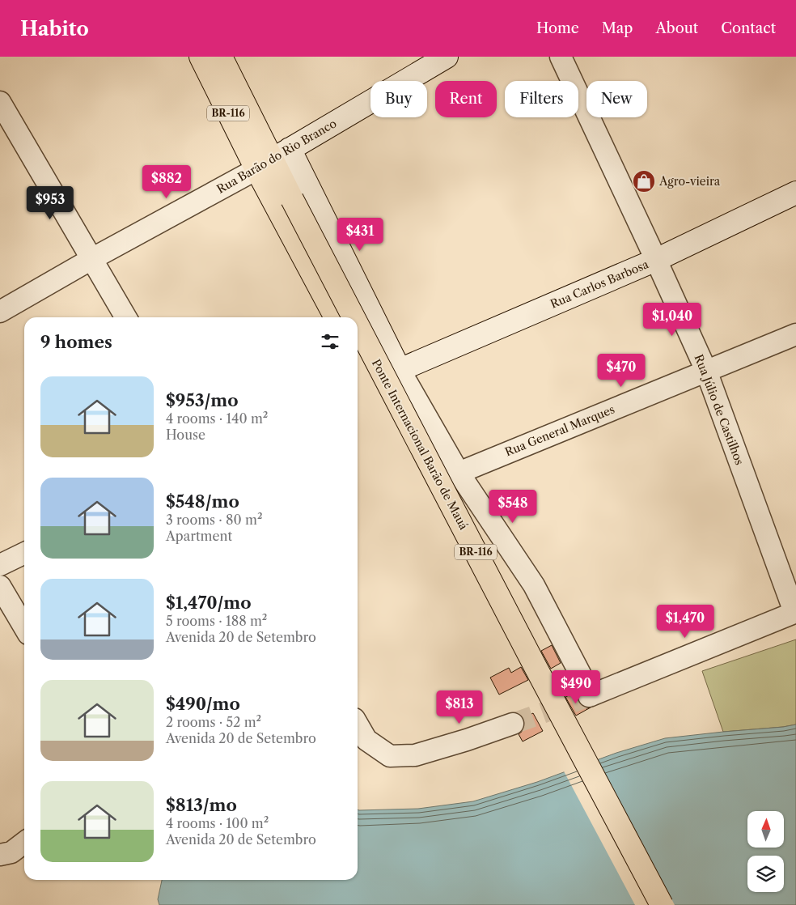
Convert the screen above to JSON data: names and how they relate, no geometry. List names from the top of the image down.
{
  "streets": {
    "highway": ["BR-116", "Ponte Internacional Barão de Mauá"],
    "street": [
      "Rua Barão do Rio Branco",
      "Rua Carlos Barbosa",
      "Rua Júlio de Castilhos",
      "Rua General Marques"
    ]
  },
  "crossings": [
    ["BR-116", "Rua Barão do Rio Branco"],
    ["BR-116", "Ponte Internacional Barão de Mauá"],
    ["Rua Carlos Barbosa", "Rua Júlio de Castilhos"],
    ["Rua Júlio de Castilhos", "Rua General Marques"]
  ],
  "places": {
    "shop": ["Agro-vieira"]
  },
  "north": "top",
  "page": {
    "header": "Habito",
    "nav": [
      "Home",
      "Map",
      "About",
      "Contact"
    ],
    "chip": [
      "Buy",
      "Rent",
      "Filters",
      "New"
    ],
    "price": [
      "$882",
      "$953",
      "$431",
      "$1,040",
      "$470",
      "$548",
      "$1,470",
      "$490",
      "$813"
    ],
    "heading": "9 homes",
    "list": [
      {
        "name": "$953/mo",
        "note": "4 rooms · 140 m² · House"
      },
      {
        "name": "$548/mo",
        "note": "3 rooms · 80 m² · Apartment"
      },
      {
        "name": "$1,470/mo",
        "note": "5 rooms · 188 m² · Avenida 20 de Setembro"
      },
      {
        "name": "$490/mo",
        "note": "2 rooms · 52 m² · Avenida 20 de Setembro"
      },
      {
        "name": "$813/mo",
        "note": "4 rooms · 100 m² · Avenida 20 de Setembro"
      }
    ]
  }
}
